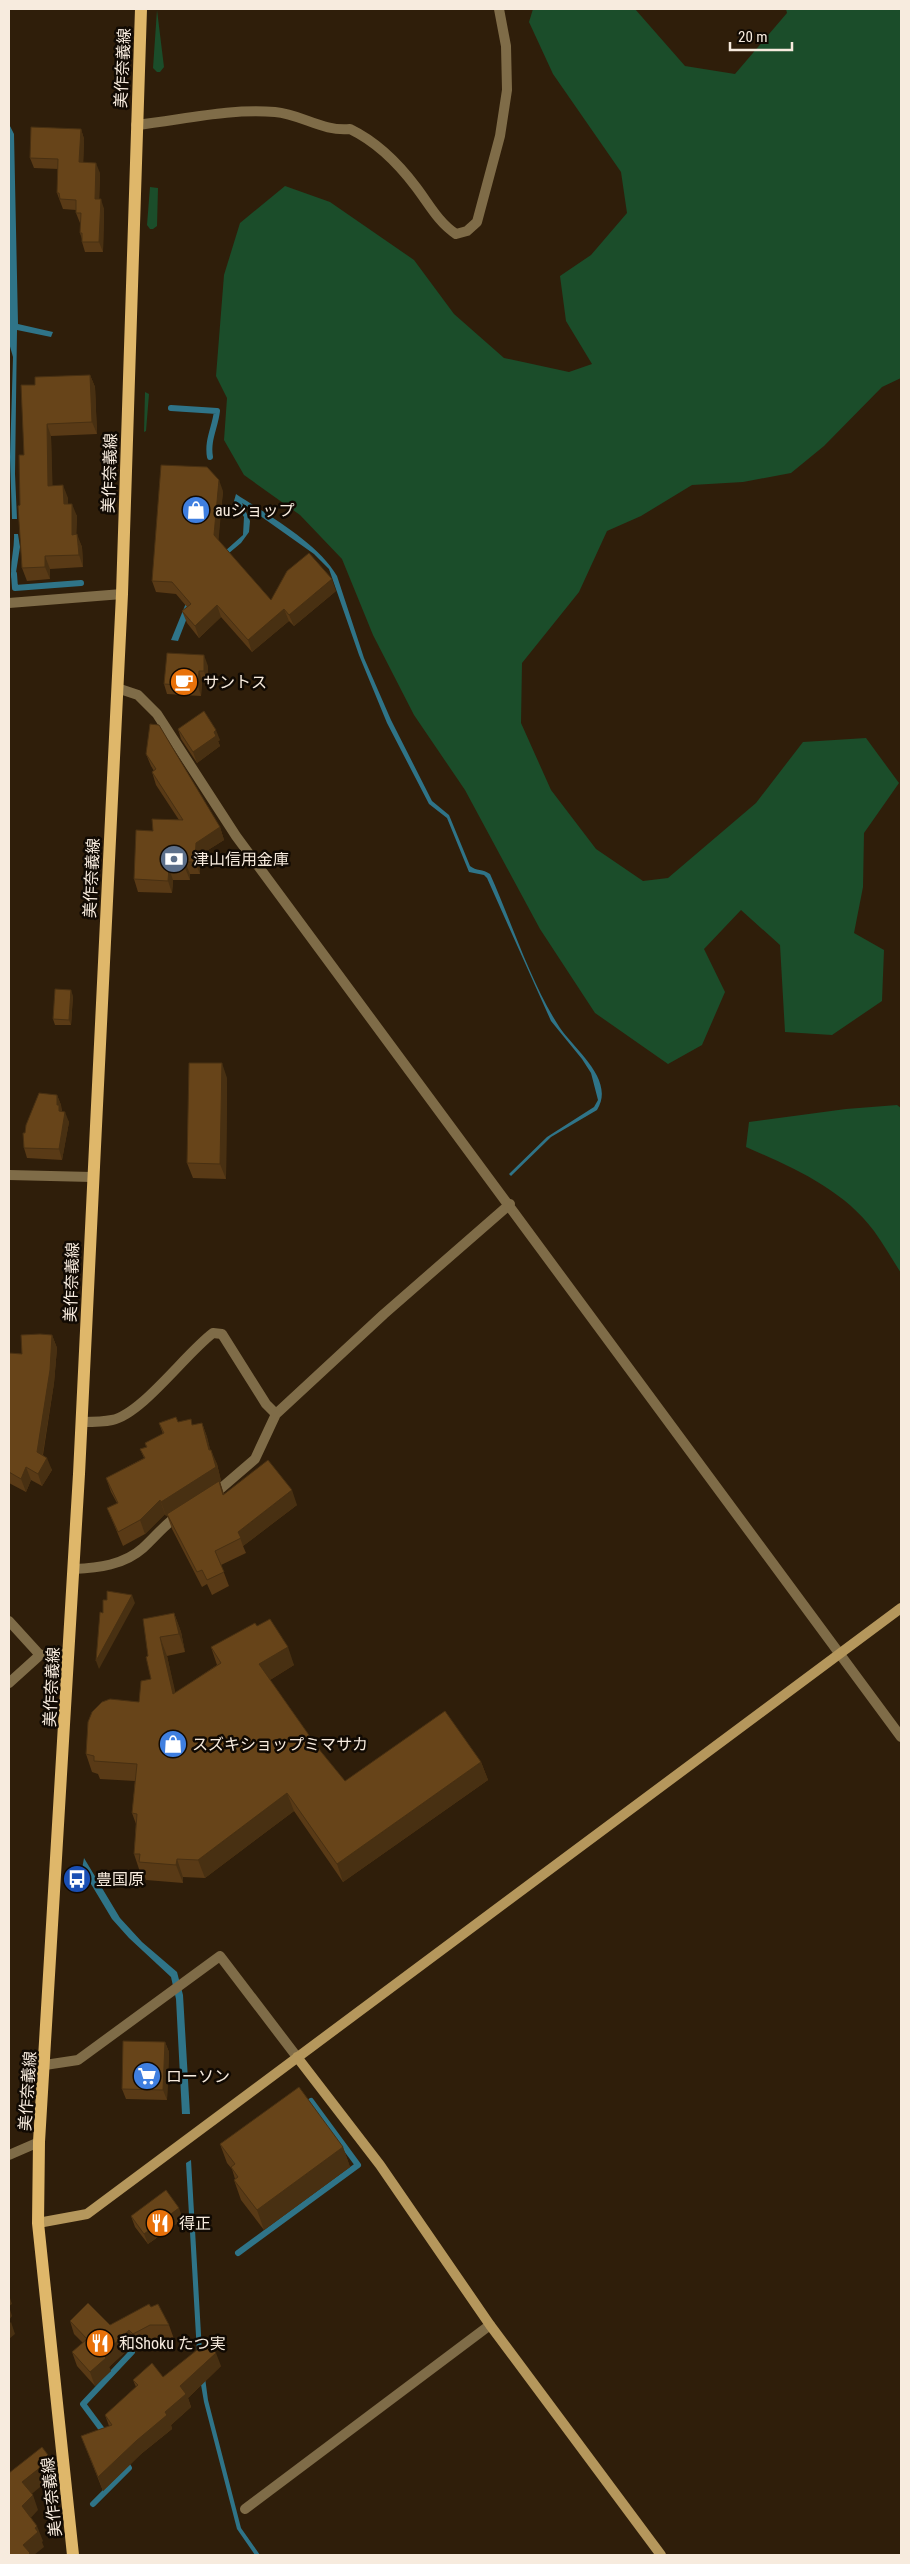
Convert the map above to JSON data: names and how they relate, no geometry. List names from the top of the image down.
{
  "streets": {
    "main road": ["美作奈義線"]
  },
  "places": {
    "shop": ["auショップ", "スズキショップミマサカ"],
    "cafe": ["サントス"],
    "bank": ["津山信用金庫"],
    "bus stop": ["豊国原"],
    "supermarket": ["ローソン"],
    "restaurant": ["得正", "和Shoku たつ実"]
  },
  "scale_bar": "20 m"
}
